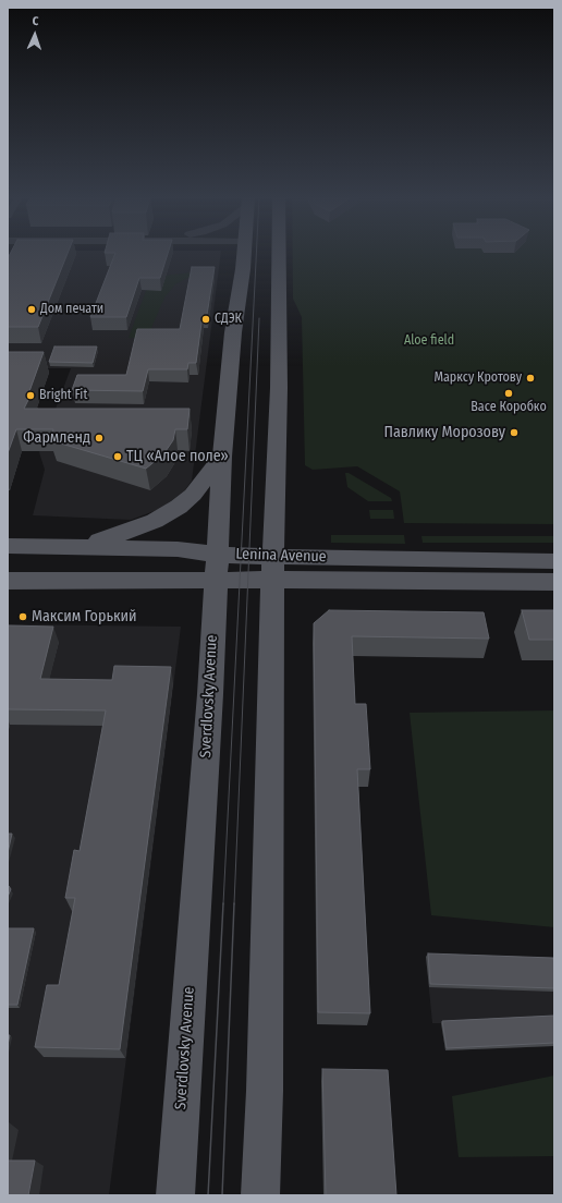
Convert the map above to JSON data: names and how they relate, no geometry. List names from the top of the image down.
{
  "streets": {
    "main road": ["Lenina Avenue", "Sverdlovsky Avenue"]
  },
  "crossings": [
    ["Lenina Avenue", "Sverdlovsky Avenue"]
  ],
  "parks": ["Aloe field"],
  "places": [
    "Дом печати",
    "СДЭК",
    "Марксу Кротову",
    "Васе Коробко",
    "Bright Fit",
    "Павлику Морозову",
    "Фармленд",
    "ТЦ «Алое поле»",
    "Максим Горький"
  ],
  "north": "top"
}
